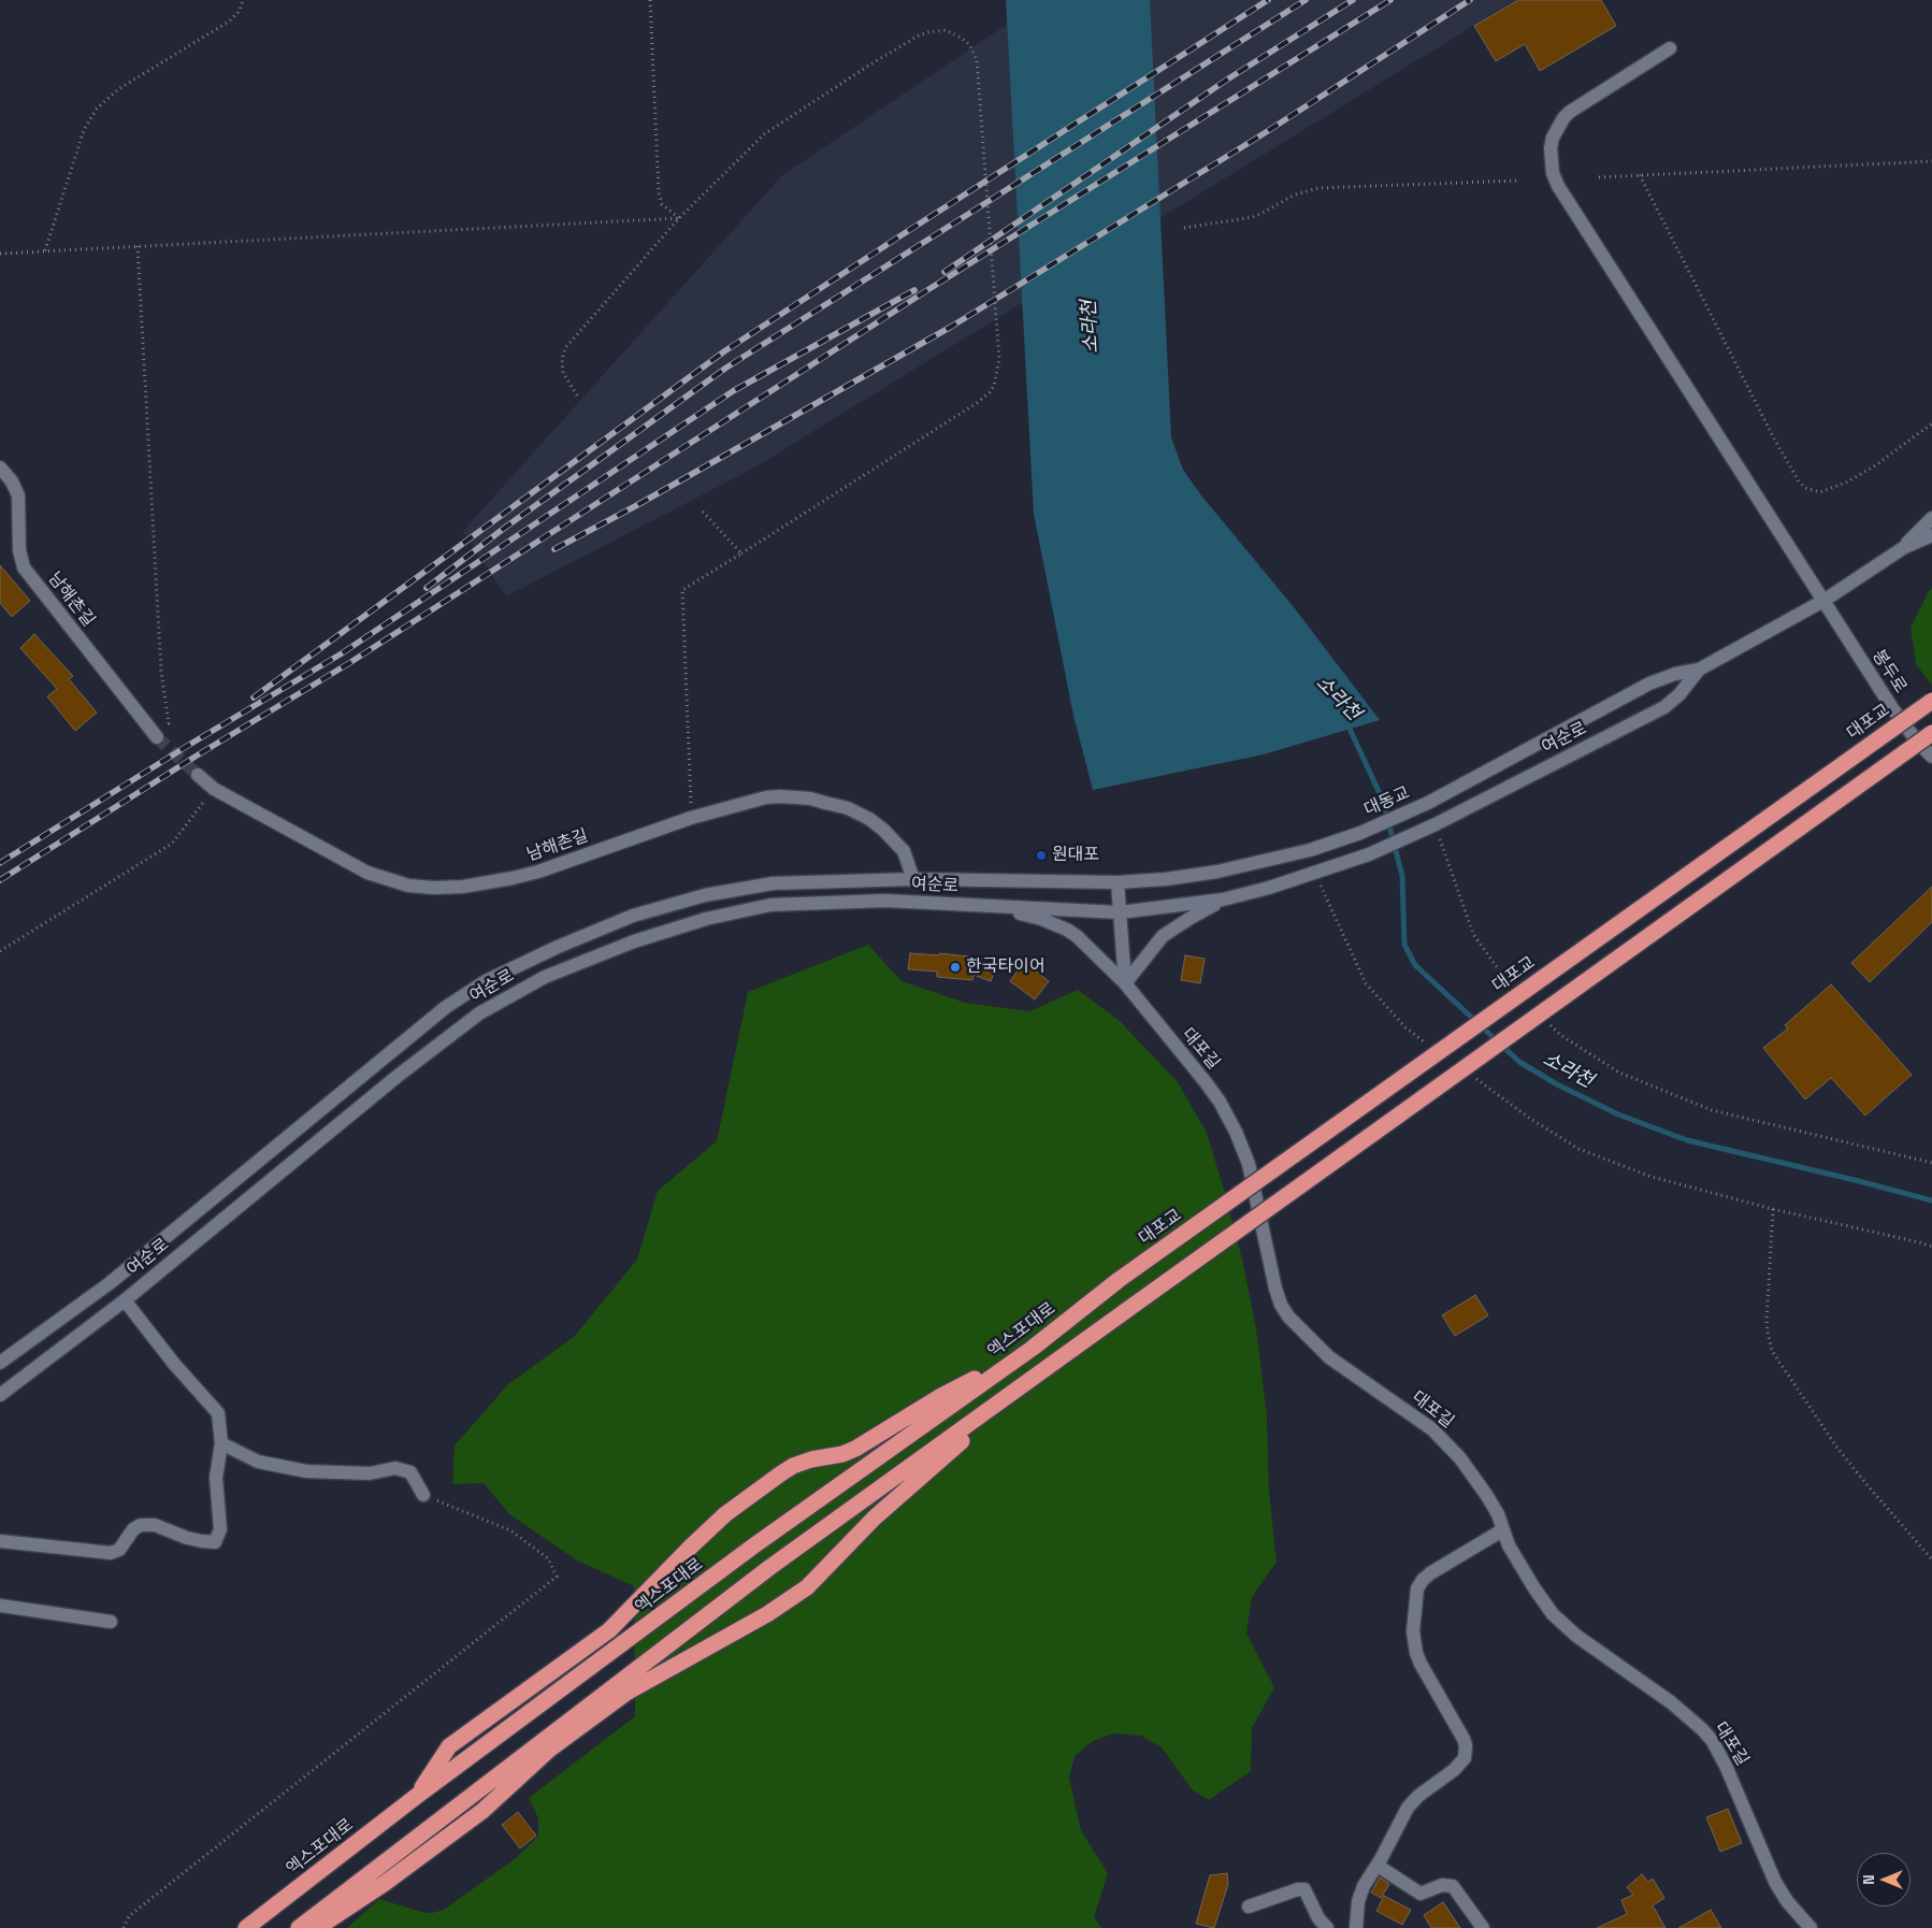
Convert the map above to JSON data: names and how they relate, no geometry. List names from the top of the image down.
{
  "streets": {
    "highway": ["대포교", "엑스포대로"],
    "street": [
      "남해촌길",
      "봉두로",
      "여순로",
      "대동교",
      "대포길"
    ]
  },
  "crossings": [
    ["남해촌길", "여순로"],
    ["봉두로", "여순로"],
    ["대포교", "엑스포대로"],
    ["여순로", "대동교"],
    ["여순로", "대포길"]
  ],
  "water": ["소라천"],
  "places": ["원대포", "한국타이어"],
  "north": "left"
}
